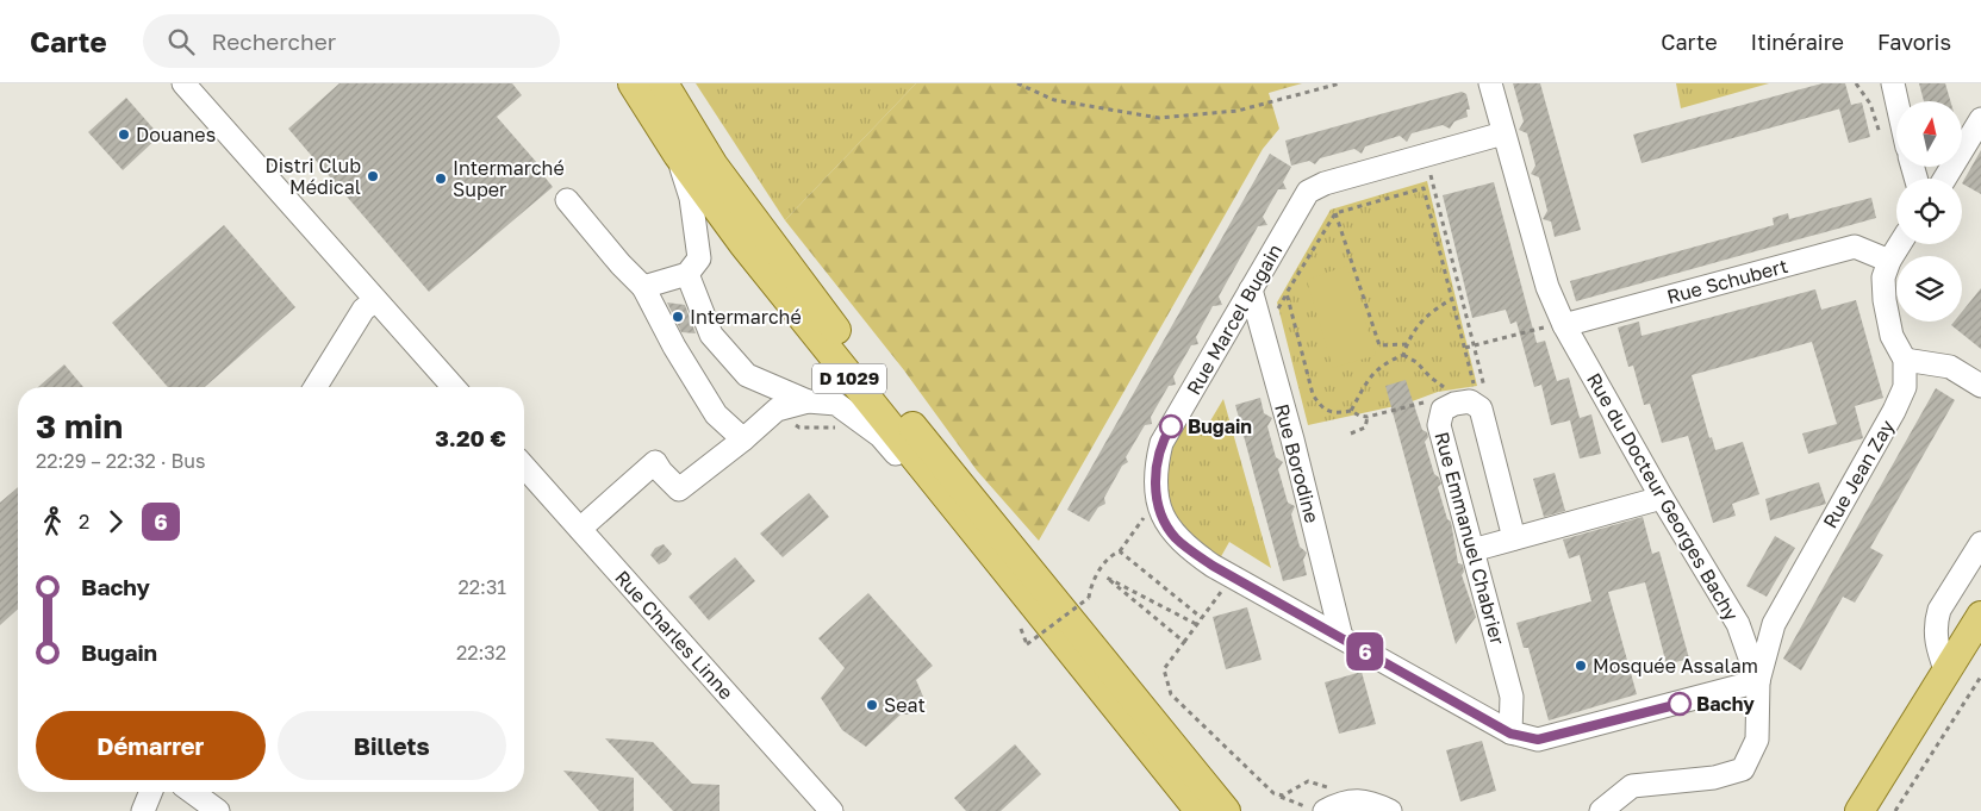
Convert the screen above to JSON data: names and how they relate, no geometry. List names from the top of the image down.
{
  "streets": {
    "main road": ["D 1029"],
    "street": [
      "Rue Schubert",
      "Rue Marcel Bugain",
      "Rue Borodine",
      "Rue Jean Zay",
      "Rue du Docteur Georges Bachy",
      "Rue Emmanuel Chabrier",
      "Rue Charles Linne"
    ]
  },
  "crossings": [
    ["Rue Schubert", "Rue Jean Zay"],
    ["Rue Schubert", "Rue du Docteur Georges Bachy"],
    ["Rue Marcel Bugain", "Rue Borodine"],
    ["Rue Marcel Bugain", "Rue Jean Zay"],
    ["Rue Marcel Bugain", "Rue du Docteur Georges Bachy"],
    ["Rue Marcel Bugain", "Rue Emmanuel Chabrier"],
    ["Rue Jean Zay", "Rue du Docteur Georges Bachy"]
  ],
  "places": [
    "Douanes",
    "Distri Club Médical",
    "Intermarché Super",
    "Intermarché",
    "Bugain",
    "Mosquée Assalam",
    "Bachy",
    "Seat"
  ],
  "lines": ["bus line 6"],
  "north": "top",
  "page": {
    "header": "Carte",
    "search": "Rechercher",
    "nav": ["Carte", "Itinéraire", "Favoris"],
    "on_map": "6",
    "heading": ["3 min", "22:29 – 22:32 · Bus", "3.20 €"],
    "legs": ["2", "6"],
    "list": [
      {
        "name": "Bachy",
        "value": "22:31"
      },
      {
        "name": "Bugain",
        "value": "22:32"
      }
    ],
    "buttons": ["Démarrer", "Billets"]
  }
}
